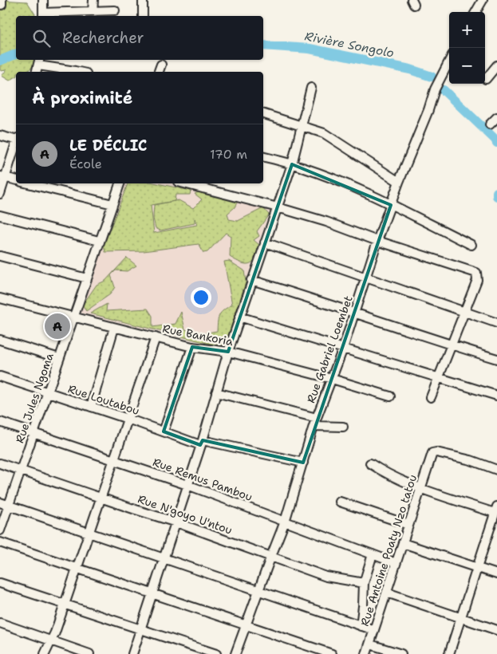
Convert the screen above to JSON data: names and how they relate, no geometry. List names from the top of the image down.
{
  "streets": {
    "street": [
      "Rue Bankoria",
      "Rue Gabriel Loembet",
      "Rue Jules Ngoma",
      "Rue Loutabou",
      "Rue Remus Pambou",
      "Rue N'goyo U'ntou",
      "Rue Antoine Poaty Nzo tatou"
    ]
  },
  "crossings": [
    ["Rue Bankoria", "Rue Gabriel Loembet"],
    ["Rue Bankoria", "Rue Jules Ngoma"],
    ["Rue Gabriel Loembet", "Rue Loutabou"],
    ["Rue Gabriel Loembet", "Rue Remus Pambou"],
    ["Rue Gabriel Loembet", "Rue N'goyo U'ntou"],
    ["Rue Jules Ngoma", "Rue Loutabou"],
    ["Rue Jules Ngoma", "Rue Remus Pambou"],
    ["Rue Jules Ngoma", "Rue N'goyo U'ntou"],
    ["Rue Remus Pambou", "Rue Antoine Poaty Nzo tatou"]
  ],
  "water": ["Rivière Songolo"],
  "page": {
    "map_buttons": ["+", "−"],
    "search": "Rechercher",
    "heading": "À proximité",
    "list": [
      {
        "mark": "A",
        "name": "LE DÉCLIC",
        "note": "École",
        "value": "170 m"
      }
    ],
    "pins": "A"
  }
}
